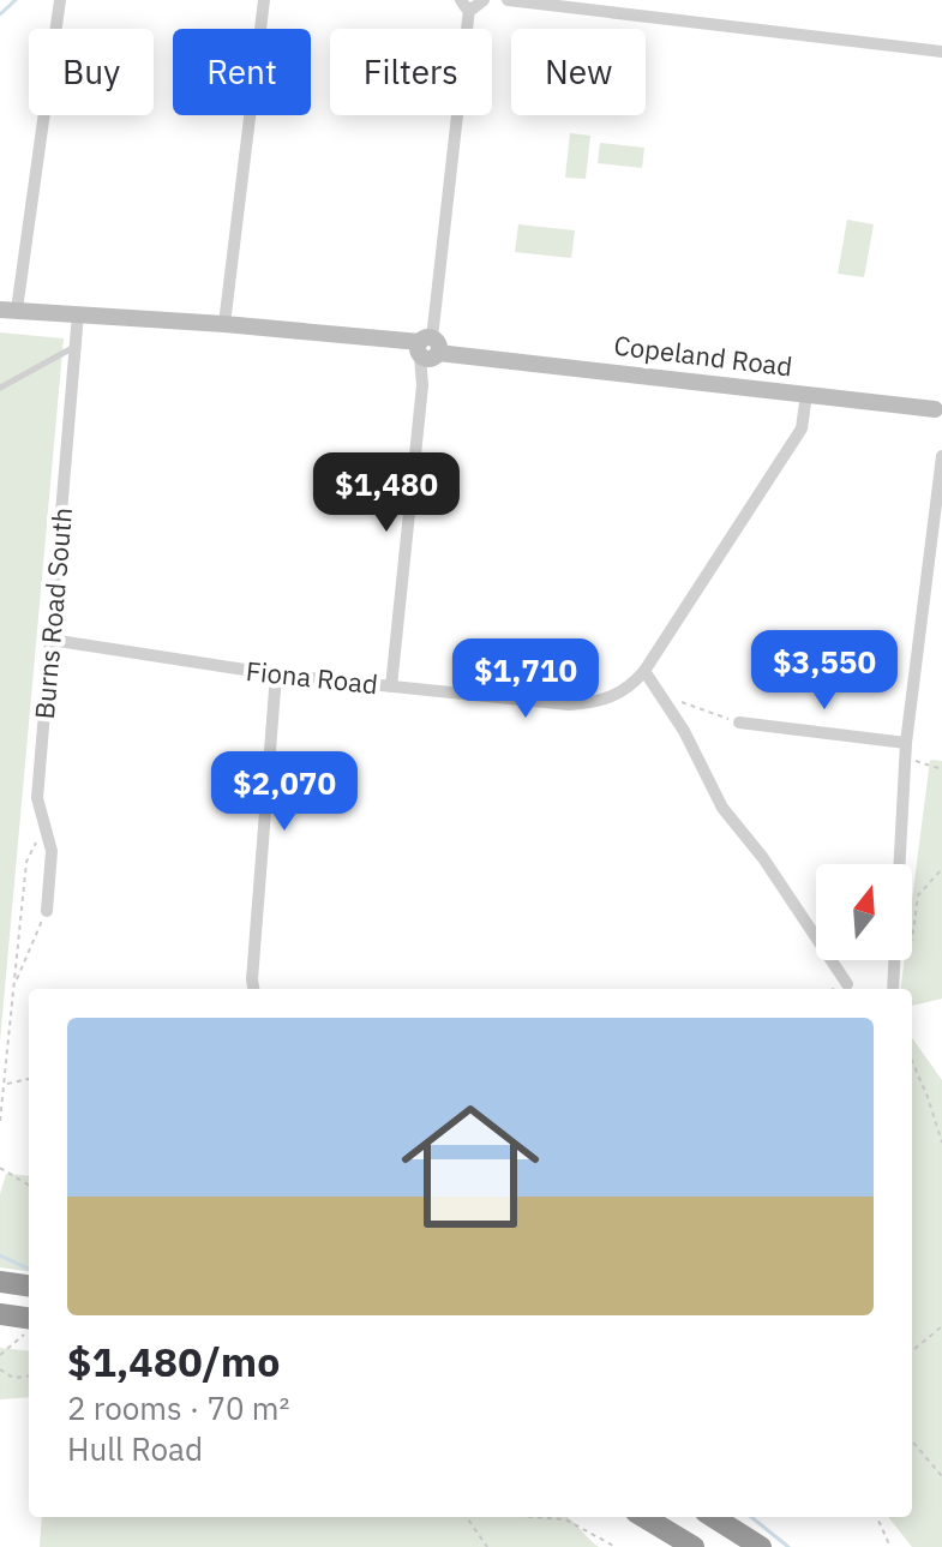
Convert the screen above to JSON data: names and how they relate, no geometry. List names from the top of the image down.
{
  "streets": {
    "main road": ["Copeland Road"],
    "street": ["Burns Road South", "Fiona Road"]
  },
  "crossings": [
    ["Copeland Road", "Burns Road South"],
    ["Copeland Road", "Fiona Road"],
    ["Burns Road South", "Fiona Road"]
  ],
  "north": "top",
  "page": {
    "chip": [
      "Buy",
      "Rent",
      "Filters",
      "New"
    ],
    "price": [
      "$1,480",
      "$3,550",
      "$1,710",
      "$2,070"
    ],
    "list": [
      {
        "name": "$1,480/mo",
        "note": "2 rooms · 70 m² · Hull Road"
      }
    ]
  }
}
